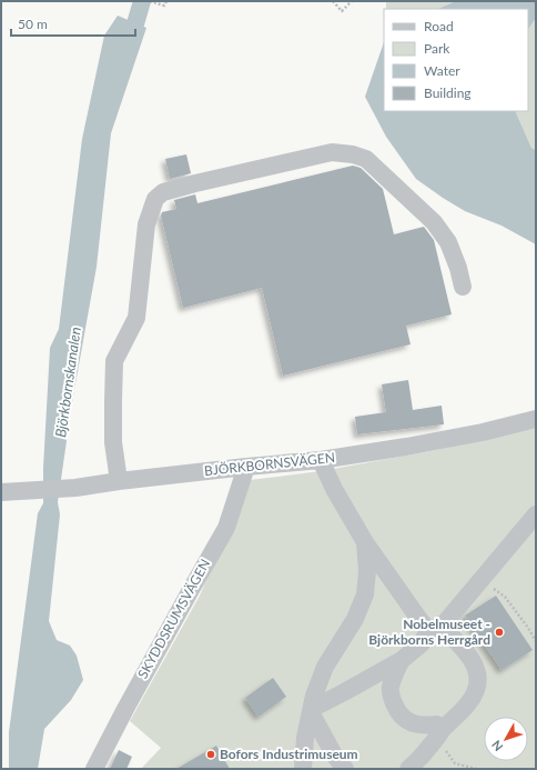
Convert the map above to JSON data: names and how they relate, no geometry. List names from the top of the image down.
{
  "streets": {
    "street": ["BJÖRKBORNSVÄGEN", "SKYDDSRUMSVÄGEN"]
  },
  "crossings": [
    ["BJÖRKBORNSVÄGEN", "SKYDDSRUMSVÄGEN"]
  ],
  "water": ["Björkbornskanalen"],
  "places": ["Nobelmuseet - Björkborns Herrgård", "Bofors Industrimuseum"],
  "legend": [
    "Road",
    "Park",
    "Water",
    "Building"
  ],
  "scale_bar": "50 m",
  "north": "bottom left"
}
